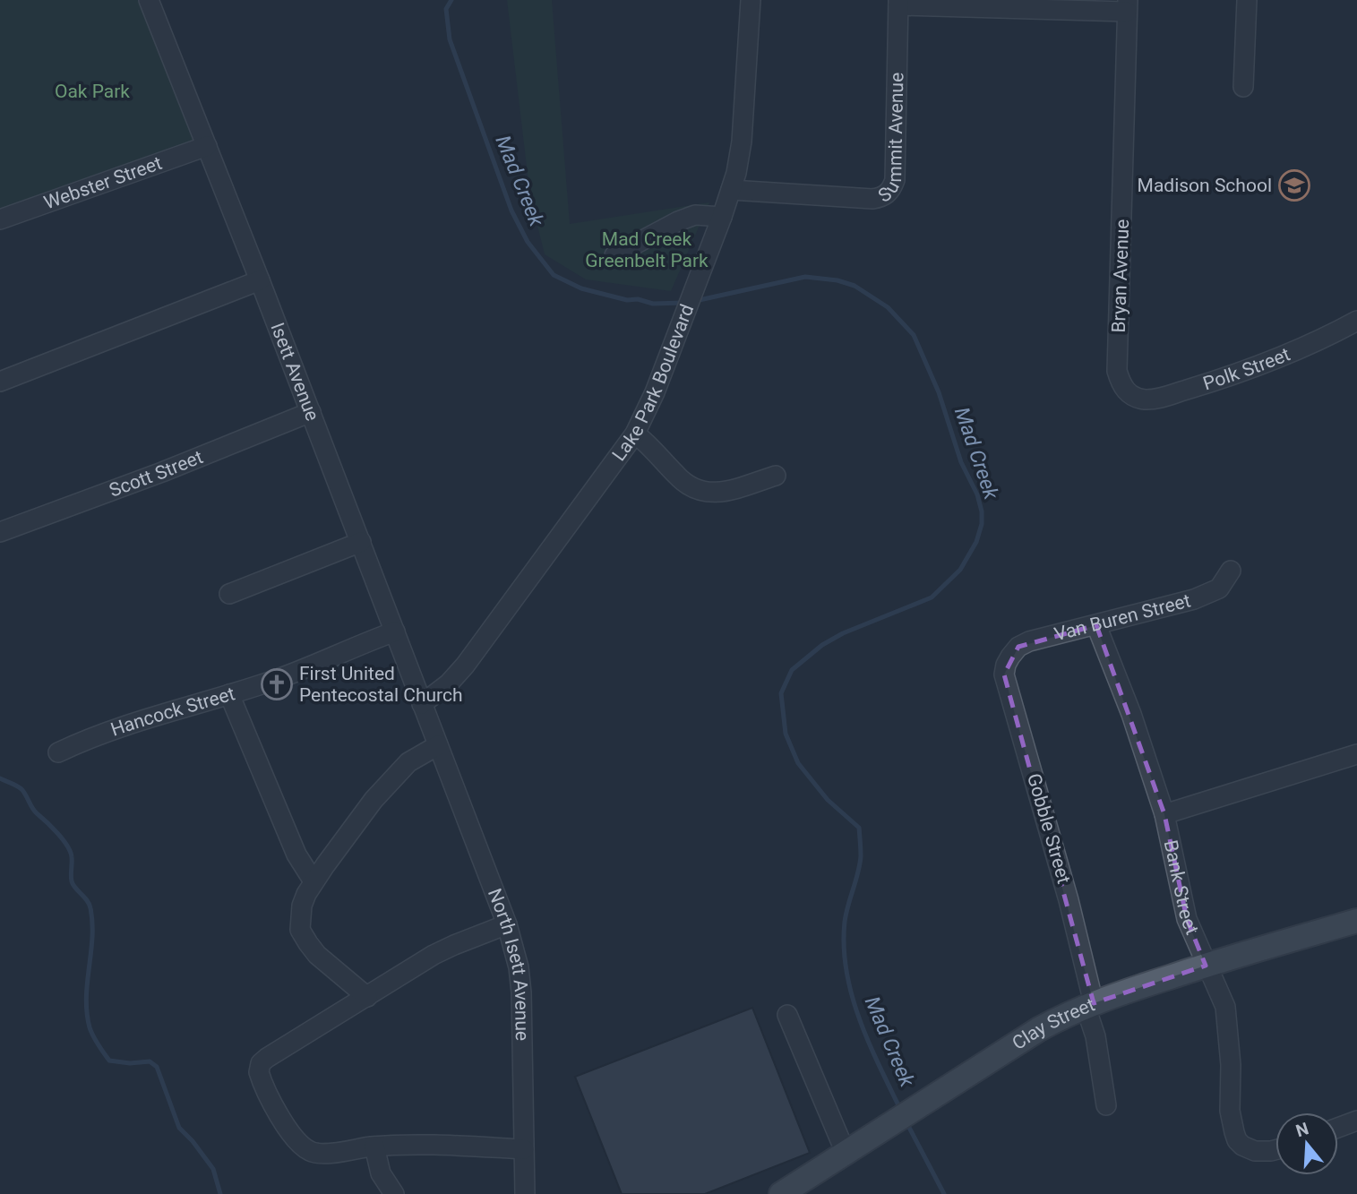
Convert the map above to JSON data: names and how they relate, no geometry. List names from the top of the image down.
{
  "streets": {
    "main road": ["Clay Street"],
    "street": [
      "Summit Avenue",
      "Webster Street",
      "Bryan Avenue",
      "Polk Street",
      "Isett Avenue",
      "Lake Park Boulevard",
      "Scott Street",
      "Van Buren Street",
      "Hancock Street",
      "Gobble Street",
      "Bank Street",
      "North Isett Avenue"
    ]
  },
  "crossings": [
    ["Summit Avenue", "Lake Park Boulevard"],
    ["Webster Street", "Isett Avenue"],
    ["Bryan Avenue", "Polk Street"],
    ["Isett Avenue", "Lake Park Boulevard"],
    ["Isett Avenue", "Scott Street"],
    ["Isett Avenue", "Hancock Street"],
    ["Isett Avenue", "North Isett Avenue"],
    ["Van Buren Street", "Gobble Street"],
    ["Van Buren Street", "Bank Street"],
    ["Gobble Street", "Clay Street"],
    ["Bank Street", "Clay Street"]
  ],
  "water": ["Mad Creek"],
  "parks": ["Oak Park", "Mad Creek Greenbelt Park"],
  "places": {
    "school or university": ["Madison School"],
    "church": ["First United Pentecostal Church"]
  },
  "north": "top"
}
